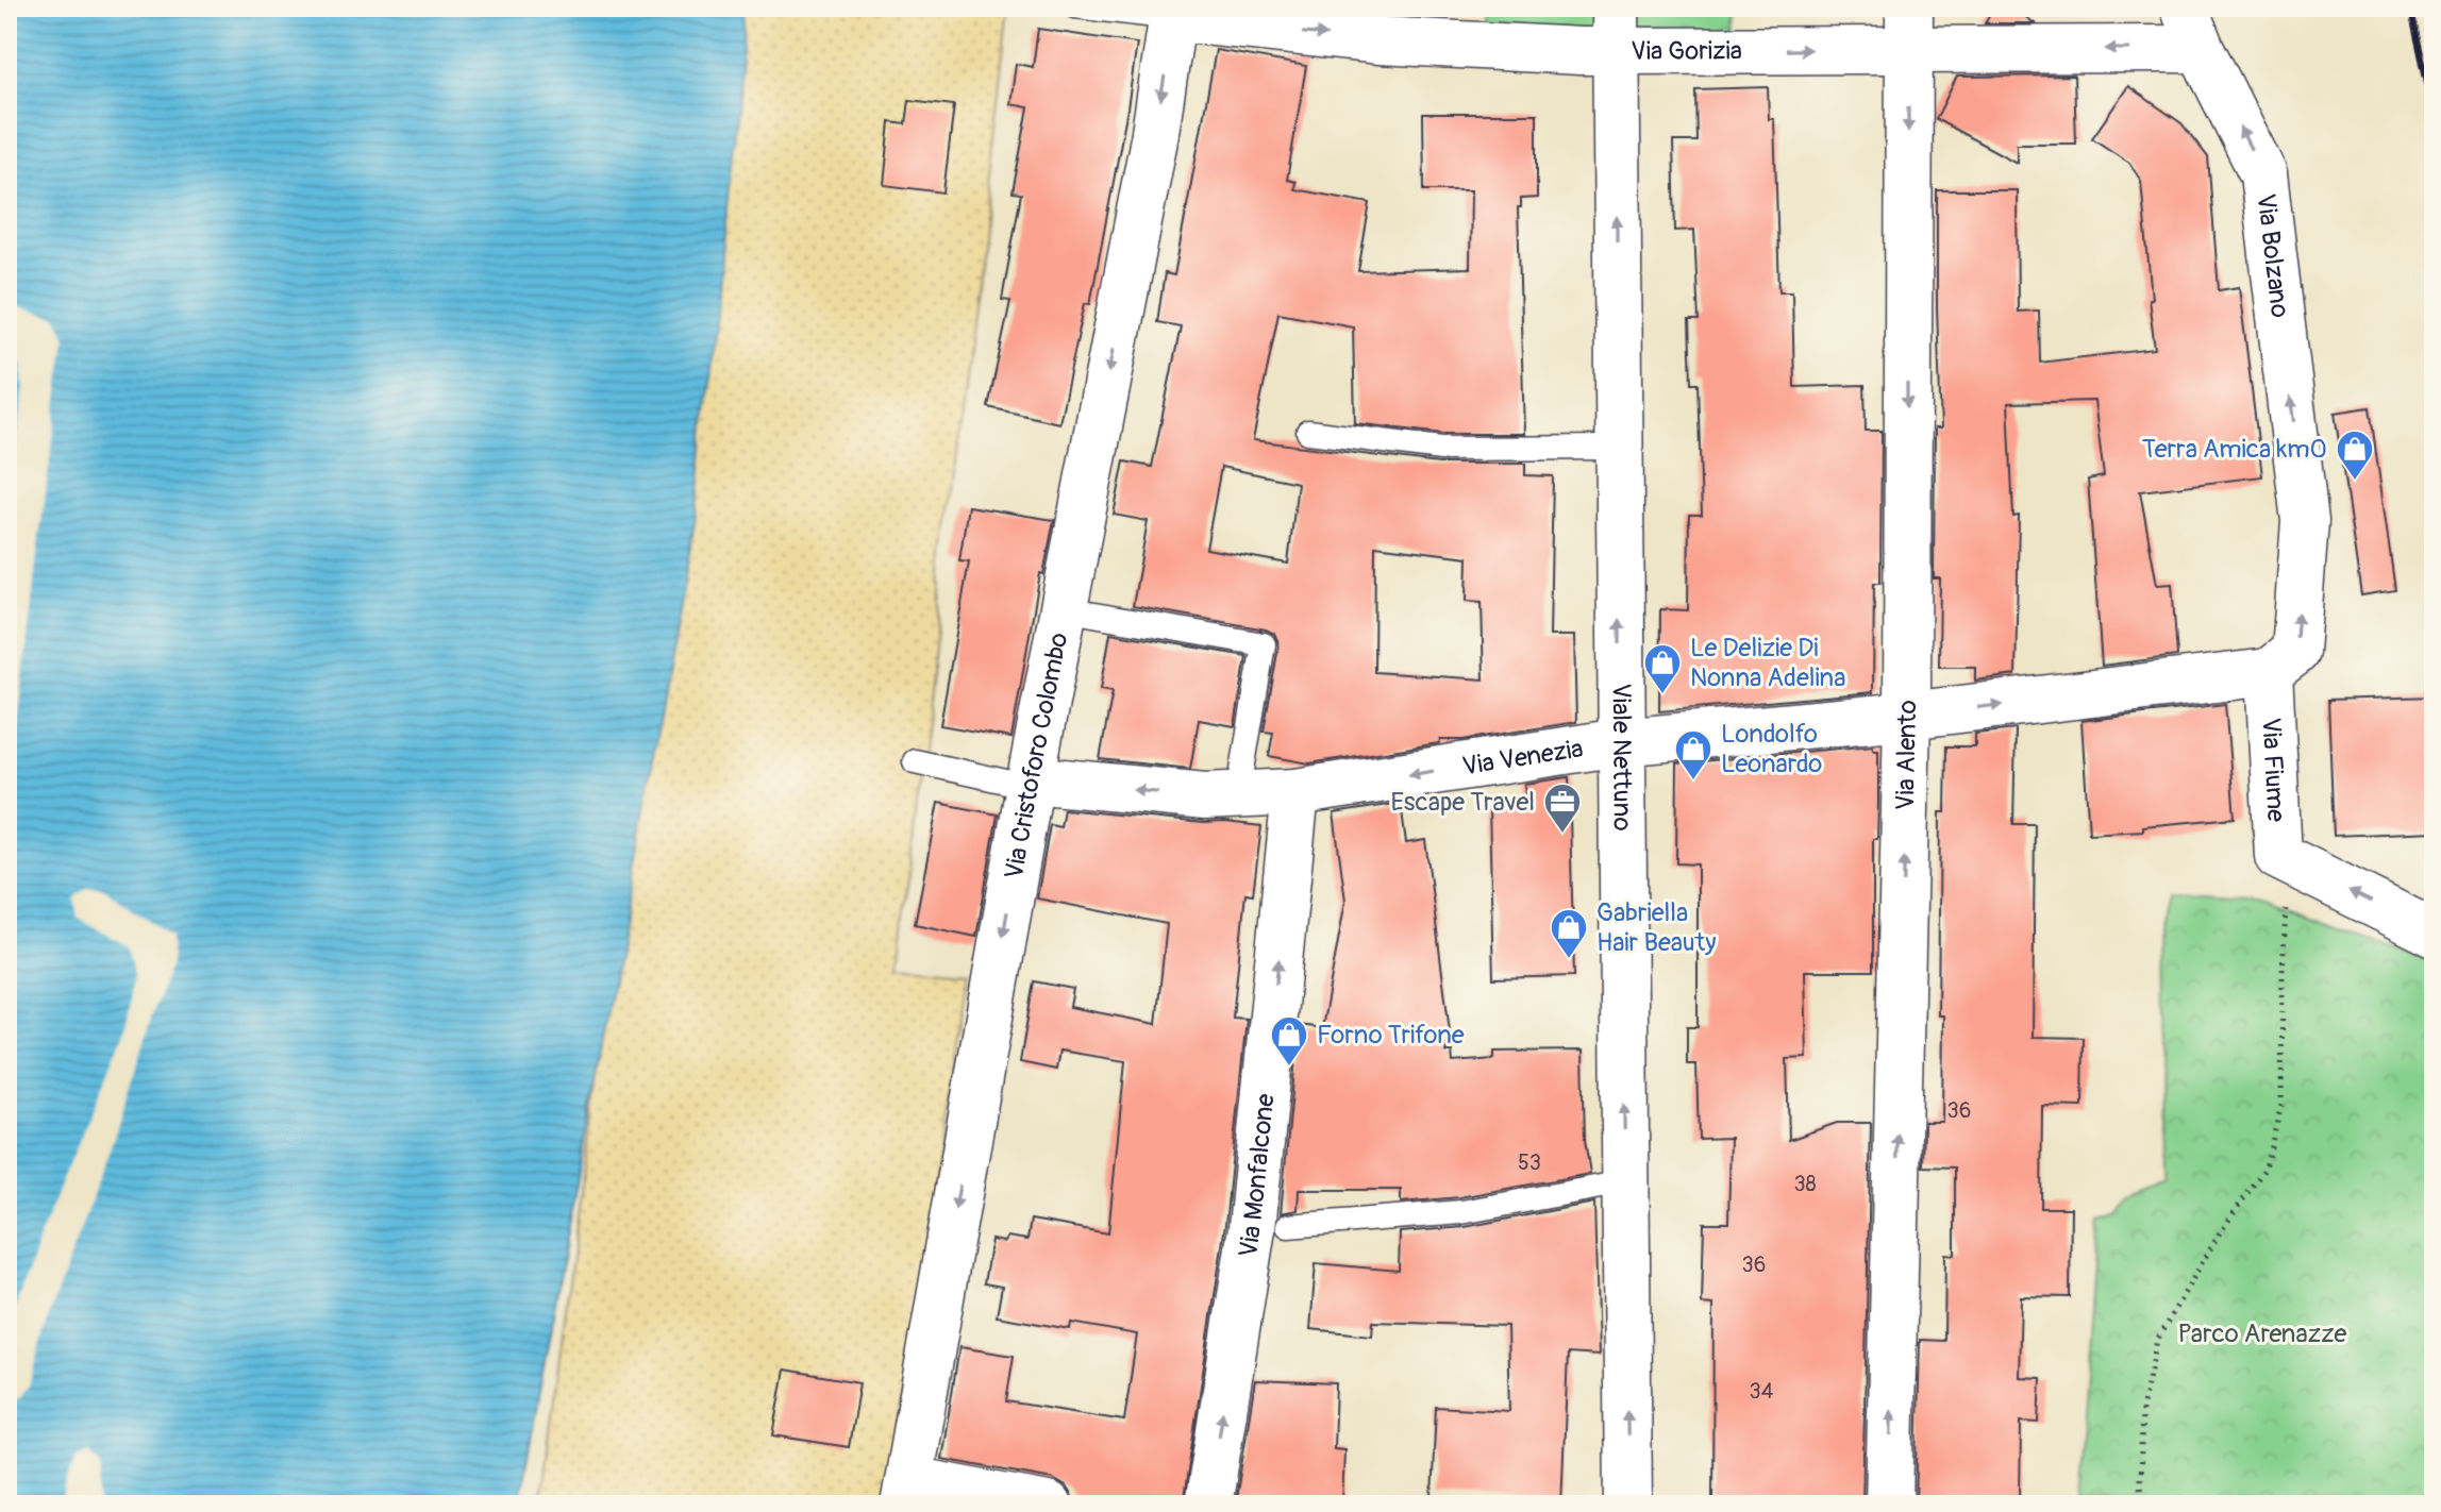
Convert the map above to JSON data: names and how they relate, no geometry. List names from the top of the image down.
{
  "streets": {
    "street": [
      "Via Gorizia",
      "Via Bolzano",
      "Via Cristoforo Colombo",
      "Viale Nettuno",
      "Via Alento",
      "Via Venezia",
      "Via Fiume",
      "Via Monfalcone"
    ]
  },
  "crossings": [
    ["Via Gorizia", "Via Bolzano"],
    ["Via Gorizia", "Via Cristoforo Colombo"],
    ["Via Gorizia", "Viale Nettuno"],
    ["Via Gorizia", "Via Alento"],
    ["Via Bolzano", "Via Venezia"],
    ["Via Bolzano", "Via Fiume"],
    ["Via Cristoforo Colombo", "Via Venezia"],
    ["Viale Nettuno", "Via Venezia"],
    ["Via Alento", "Via Venezia"],
    ["Via Venezia", "Via Fiume"],
    ["Via Venezia", "Via Monfalcone"]
  ],
  "one_way": [
    "Via Bolzano",
    "Via Cristoforo Colombo",
    "Viale Nettuno",
    "Via Fiume",
    "Via Monfalcone"
  ],
  "parks": ["Parco Arenazze"],
  "places": {
    "shop": [
      "Terra Amica km0",
      "Le Delizie Di Nonna Adelina",
      "Londolfo Leonardo",
      "Gabriella Hair Beauty",
      "Forno Trifone"
    ],
    "office": ["Escape Travel"]
  },
  "house_numbers": [
    "36",
    "53",
    "38",
    "36",
    "34"
  ]
}
